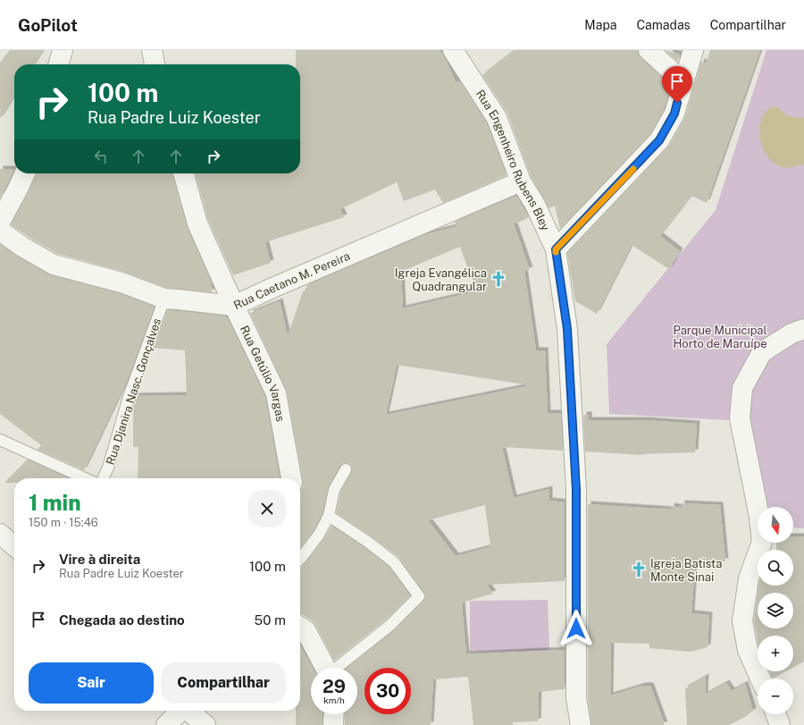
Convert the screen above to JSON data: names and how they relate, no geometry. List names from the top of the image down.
{
  "streets": {
    "street": ["Rua Engenheiro Rubens Bley", "Rua Caetano M. Pereira", "Rua Getúlio Vargas"],
    "lane": ["Rua Djanira Nasc. Gonçalves"]
  },
  "crossings": [
    ["Rua Engenheiro Rubens Bley", "Rua Caetano M. Pereira"],
    ["Rua Caetano M. Pereira", "Rua Getúlio Vargas"],
    ["Rua Caetano M. Pereira", "Rua Djanira Nasc. Gonçalves"]
  ],
  "parks": ["Parque Municipal Horto de Maruípe"],
  "places": {
    "church": ["Igreja Evangélica Quadrangular", "Igreja Batista Monte Sinai"]
  },
  "north": "bottom",
  "page": {
    "header": "GoPilot",
    "nav": ["Mapa", "Camadas", "Compartilhar"],
    "turn": ["100 m", "Rua Padre Luiz Koester"],
    "heading": ["1 min", "150 m · 15:46"],
    "map_buttons": ["+", "−"],
    "list": [
      {
        "name": "Vire à direita",
        "note": "Rua Padre Luiz Koester",
        "value": "100 m"
      },
      {
        "name": "Chegada ao destino",
        "value": "50 m"
      }
    ],
    "buttons": ["Sair", "Compartilhar"],
    "speed": "29 km/h",
    "limit": "30"
  }
}
